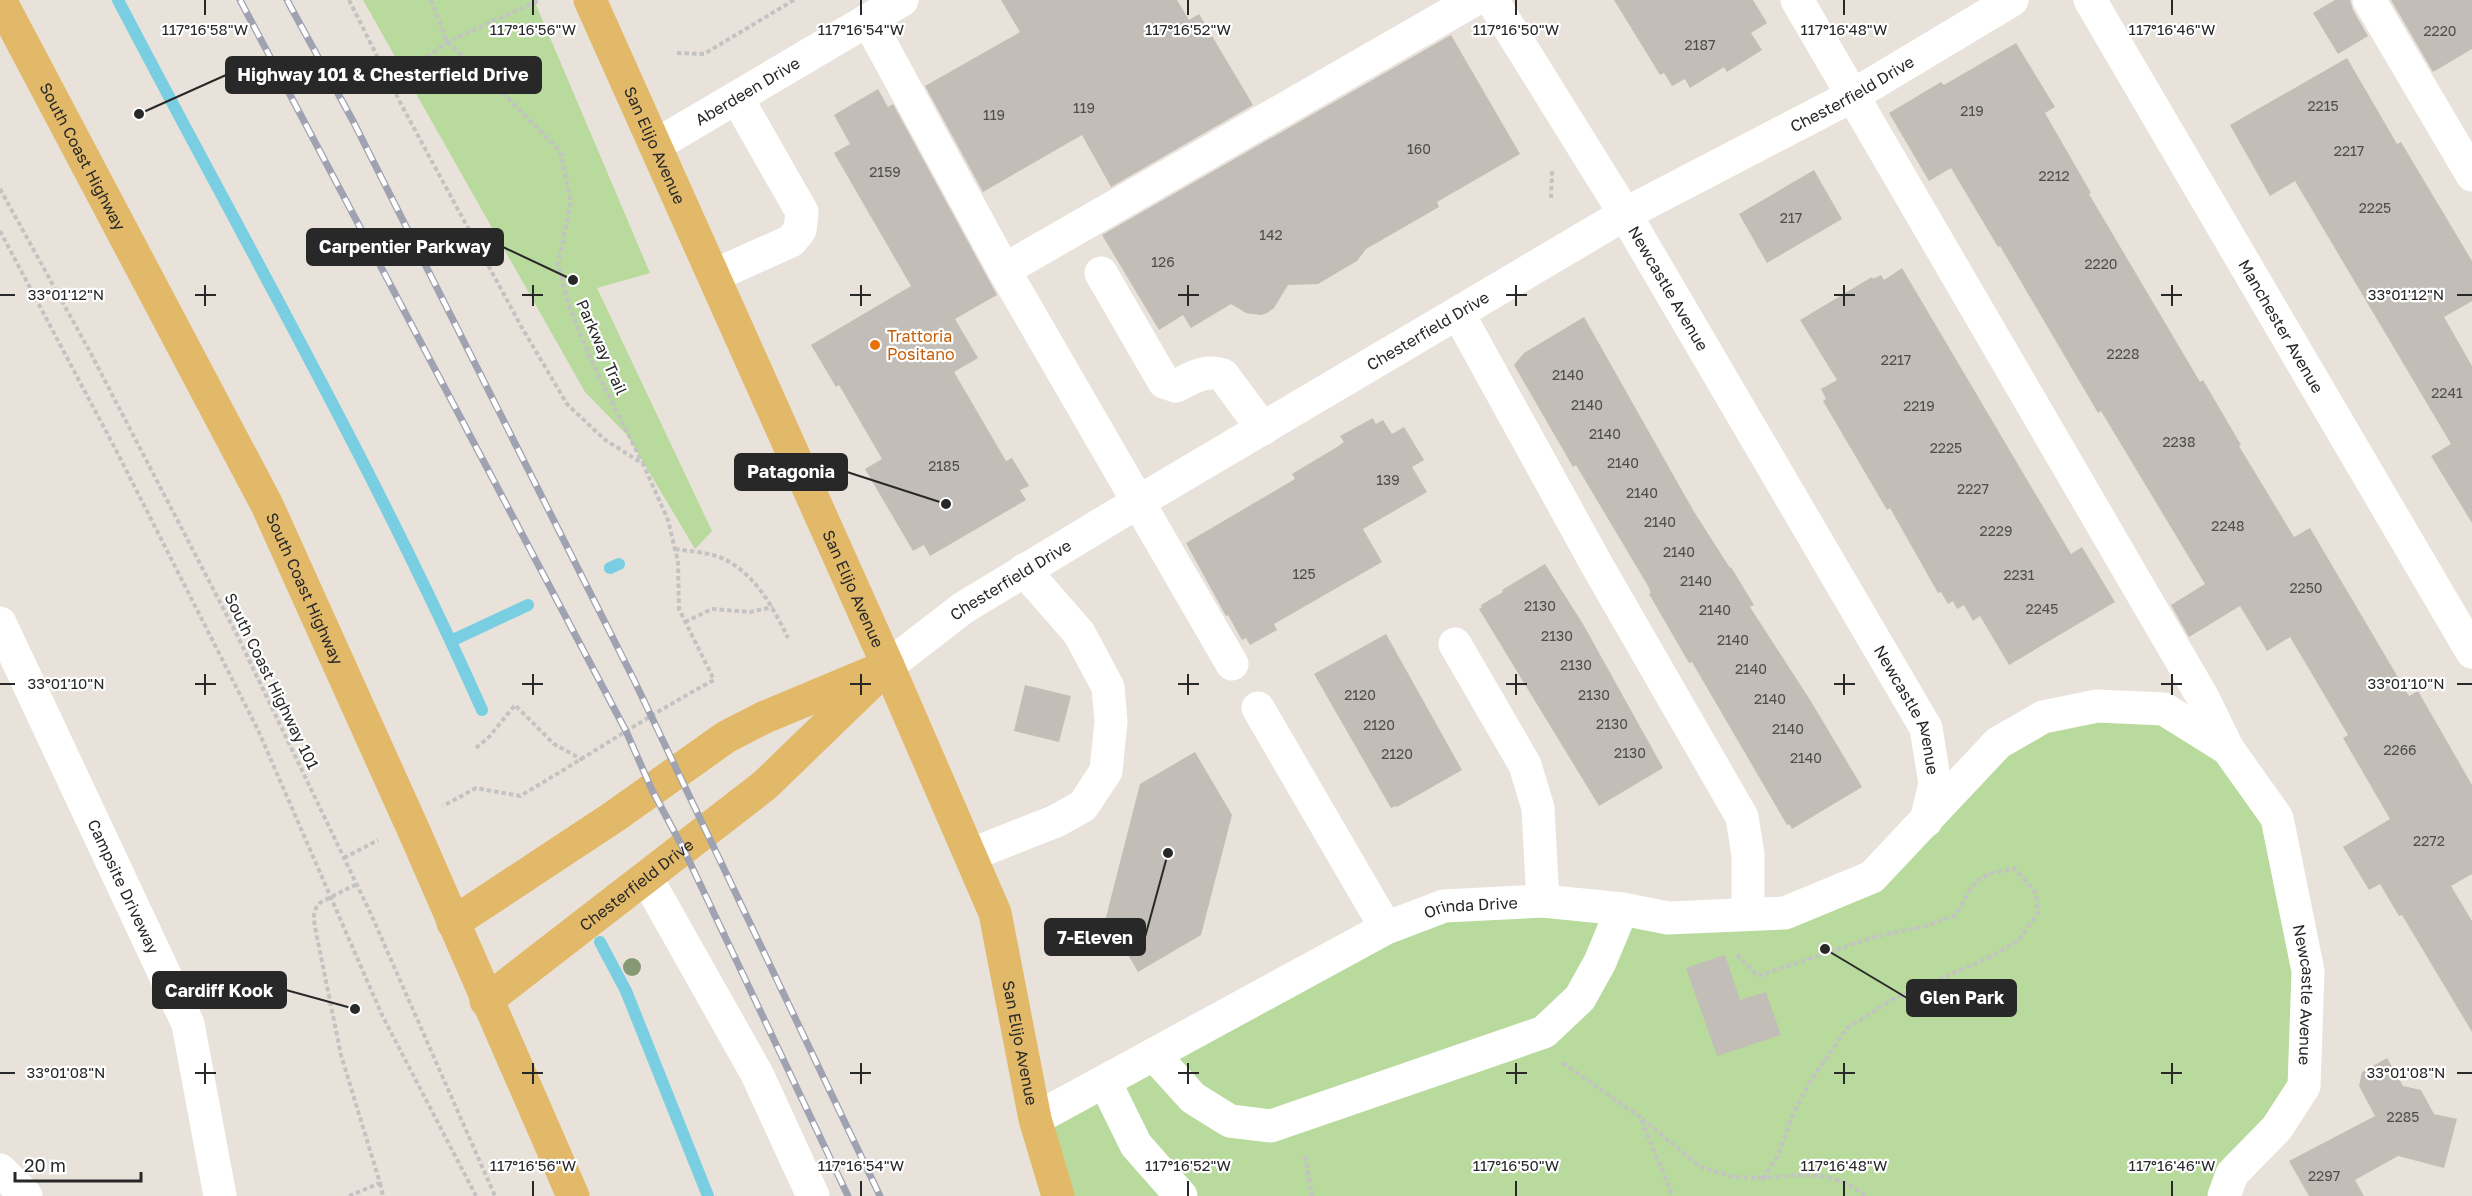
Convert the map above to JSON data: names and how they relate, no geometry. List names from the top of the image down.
{
  "streets": {
    "main road": ["Chesterfield Drive", "San Elijo Avenue", "South Coast Highway"],
    "street": [
      "Aberdeen Drive",
      "Newcastle Avenue",
      "Manchester Avenue",
      "Campsite Driveway",
      "Orinda Drive"
    ],
    "path": ["Parkway Trail", "South Coast Highway 101"]
  },
  "crossings": [
    ["Aberdeen Drive", "San Elijo Avenue"],
    ["Chesterfield Drive", "San Elijo Avenue"],
    ["Chesterfield Drive", "South Coast Highway"],
    ["Chesterfield Drive", "Newcastle Avenue"],
    ["San Elijo Avenue", "Orinda Drive"],
    ["Newcastle Avenue", "Orinda Drive"]
  ],
  "places": [
    "Highway 101 & Chesterfield Drive",
    "Carpentier Parkway",
    "Trattoria Positano",
    "Patagonia",
    "7-Eleven",
    "Glen Park",
    "Cardiff Kook"
  ],
  "house_numbers": [
    "2220",
    "2187",
    "2215",
    "119",
    "219",
    "119",
    "160",
    "2217",
    "2159",
    "2212",
    "2225",
    "217",
    "142",
    "126",
    "2220",
    "2228",
    "2217",
    "2140",
    "2241",
    "2140",
    "2219",
    "2140",
    "2238",
    "2225",
    "2140",
    "2185",
    "139",
    "2227",
    "2140",
    "2140",
    "2248",
    "2229",
    "2140",
    "125",
    "2231",
    "2140",
    "2250",
    "2130",
    "2245",
    "2140",
    "2130",
    "2140",
    "2130",
    "2140",
    "2120",
    "2130",
    "2140",
    "2130",
    "2120",
    "2140",
    "2266",
    "2130",
    "2120",
    "2140",
    "2272",
    "2285",
    "2297"
  ],
  "scale_bar": "20 m",
  "coordinates": [
    "117°16'58\"W",
    "117°16'56\"W",
    "117°16'54\"W",
    "117°16'52\"W",
    "117°16'50\"W",
    "117°16'48\"W",
    "117°16'46\"W",
    "33°01'12\"N",
    "33°01'10\"N",
    "33°01'08\"N"
  ]
}
